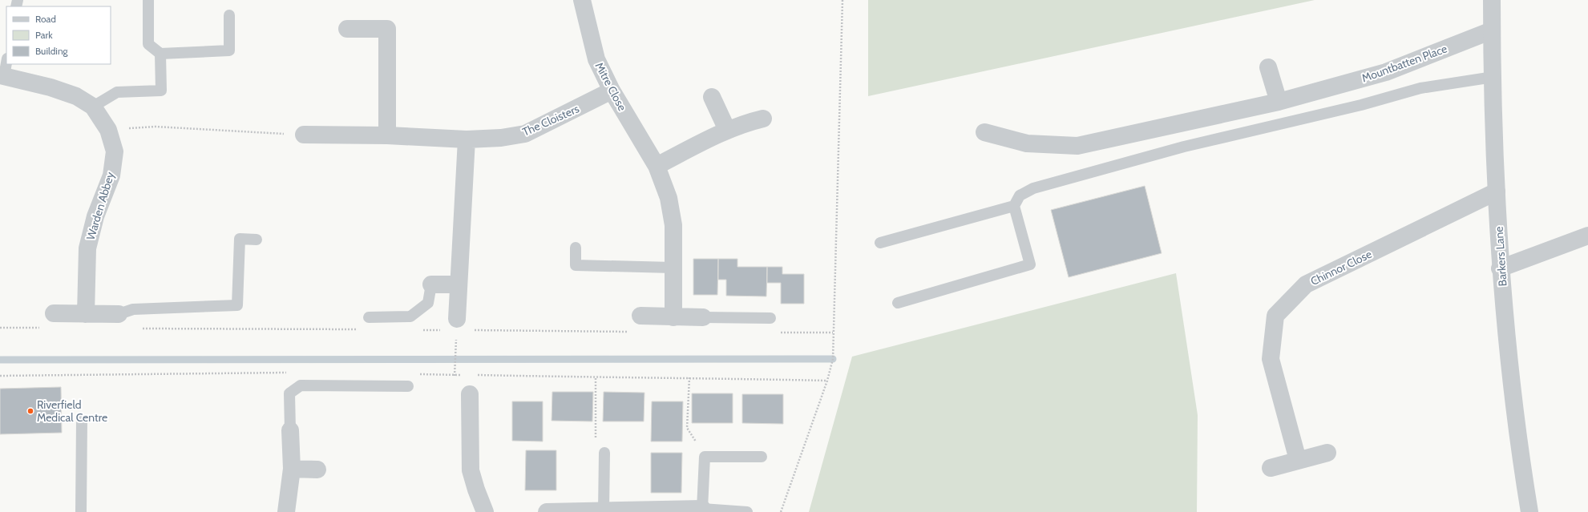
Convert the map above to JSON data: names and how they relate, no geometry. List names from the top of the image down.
{
  "streets": {
    "street": [
      "Mountbatten Place",
      "Mitre Close",
      "The Cloisters",
      "Warden Abbey",
      "Barkers Lane",
      "Chinnor Close"
    ]
  },
  "crossings": [
    ["Mountbatten Place", "Barkers Lane"],
    ["Mitre Close", "The Cloisters"],
    ["Barkers Lane", "Chinnor Close"]
  ],
  "places": ["Riverfield Medical Centre"],
  "legend": ["Road", "Park", "Building"]
}
